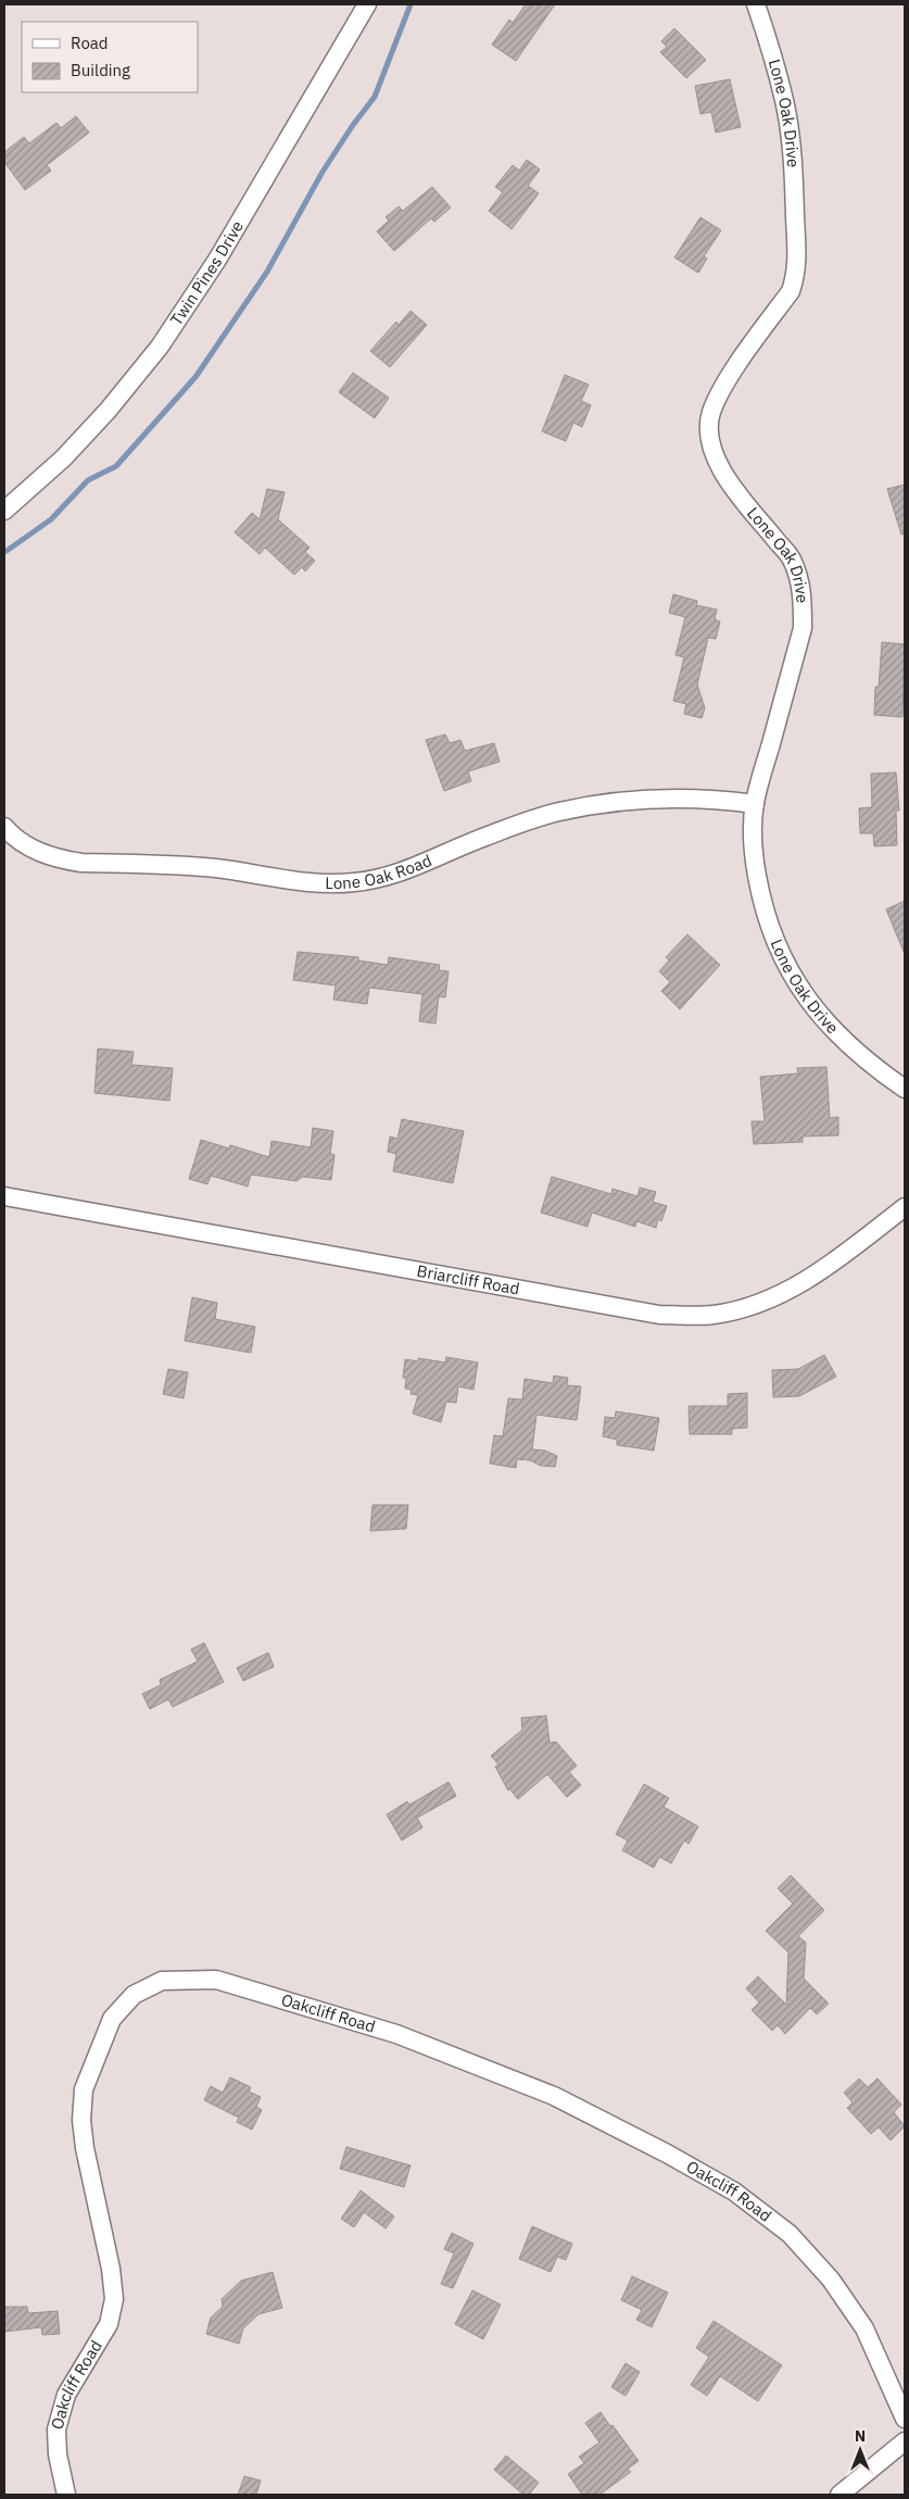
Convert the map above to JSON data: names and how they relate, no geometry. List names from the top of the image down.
{
  "streets": {
    "street": [
      "Lone Oak Drive",
      "Twin Pines Drive",
      "Lone Oak Road",
      "Briarcliff Road",
      "Oakcliff Road"
    ]
  },
  "crossings": [
    ["Lone Oak Drive", "Lone Oak Road"]
  ],
  "legend": ["Road", "Building"],
  "north": "top"
}
